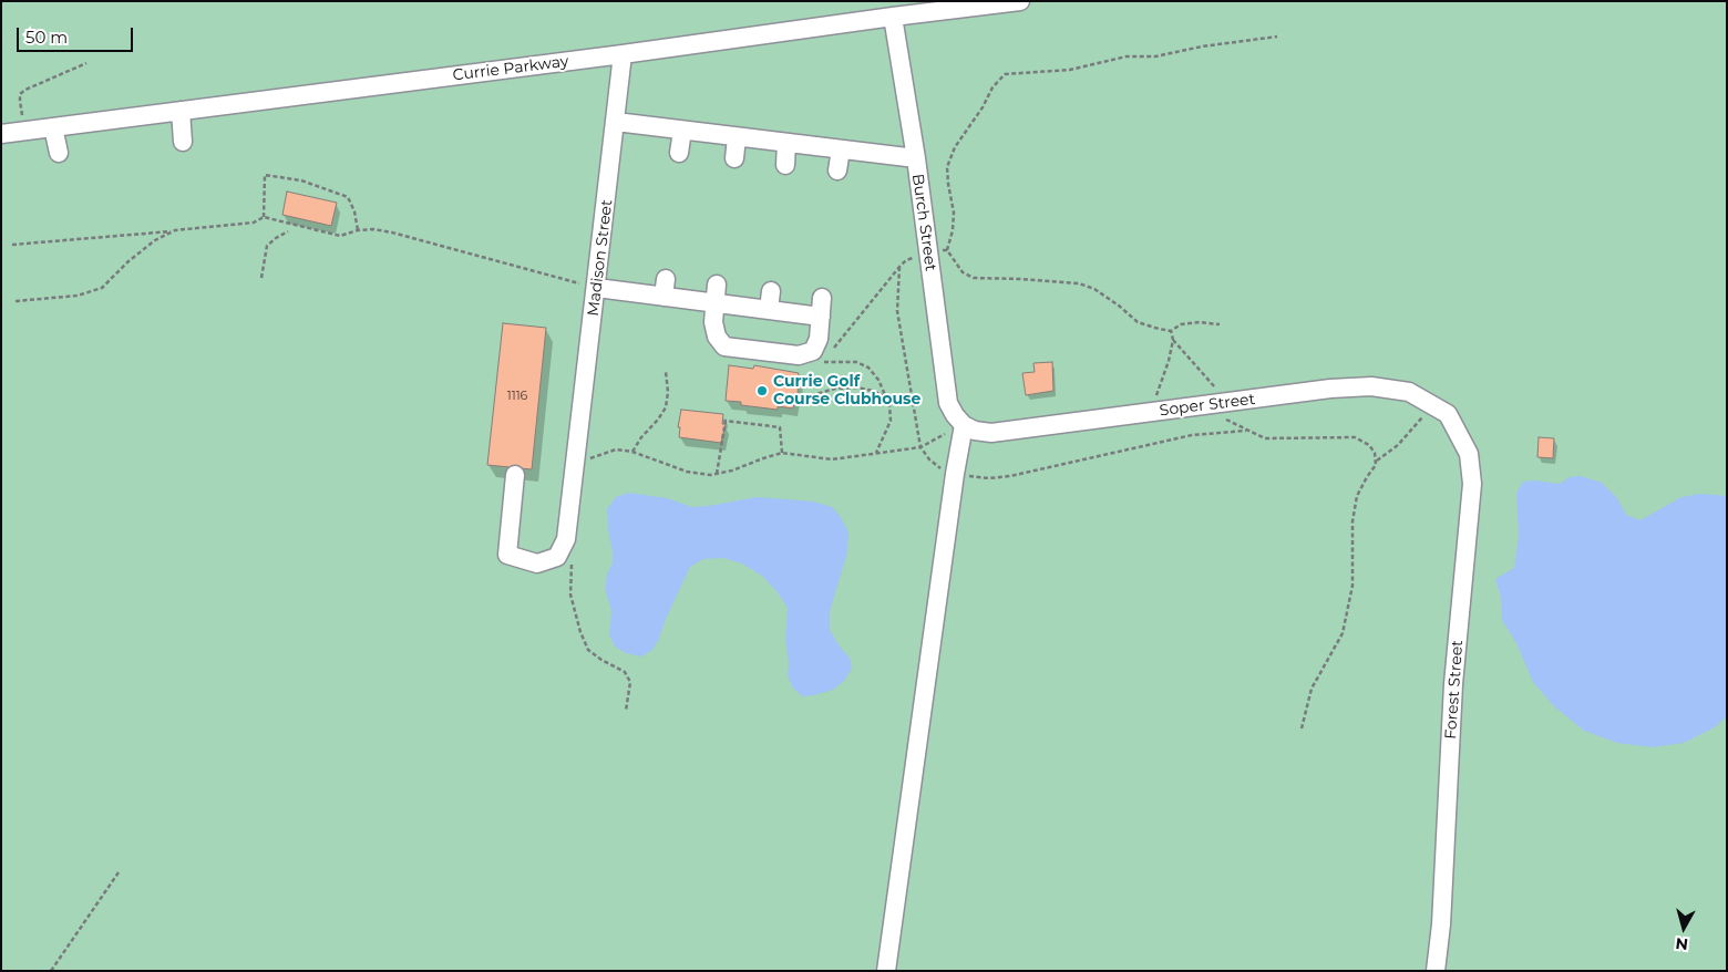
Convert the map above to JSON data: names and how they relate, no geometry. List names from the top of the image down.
{
  "streets": {
    "street": [
      "Currie Parkway",
      "Burch Street",
      "Madison Street",
      "Soper Street",
      "Forest Street"
    ]
  },
  "crossings": [
    ["Currie Parkway", "Burch Street"],
    ["Currie Parkway", "Madison Street"],
    ["Burch Street", "Soper Street"],
    ["Soper Street", "Forest Street"]
  ],
  "places": ["Currie Golf Course Clubhouse"],
  "house_numbers": ["1116"],
  "scale_bar": "50 m",
  "north": "bottom"
}
